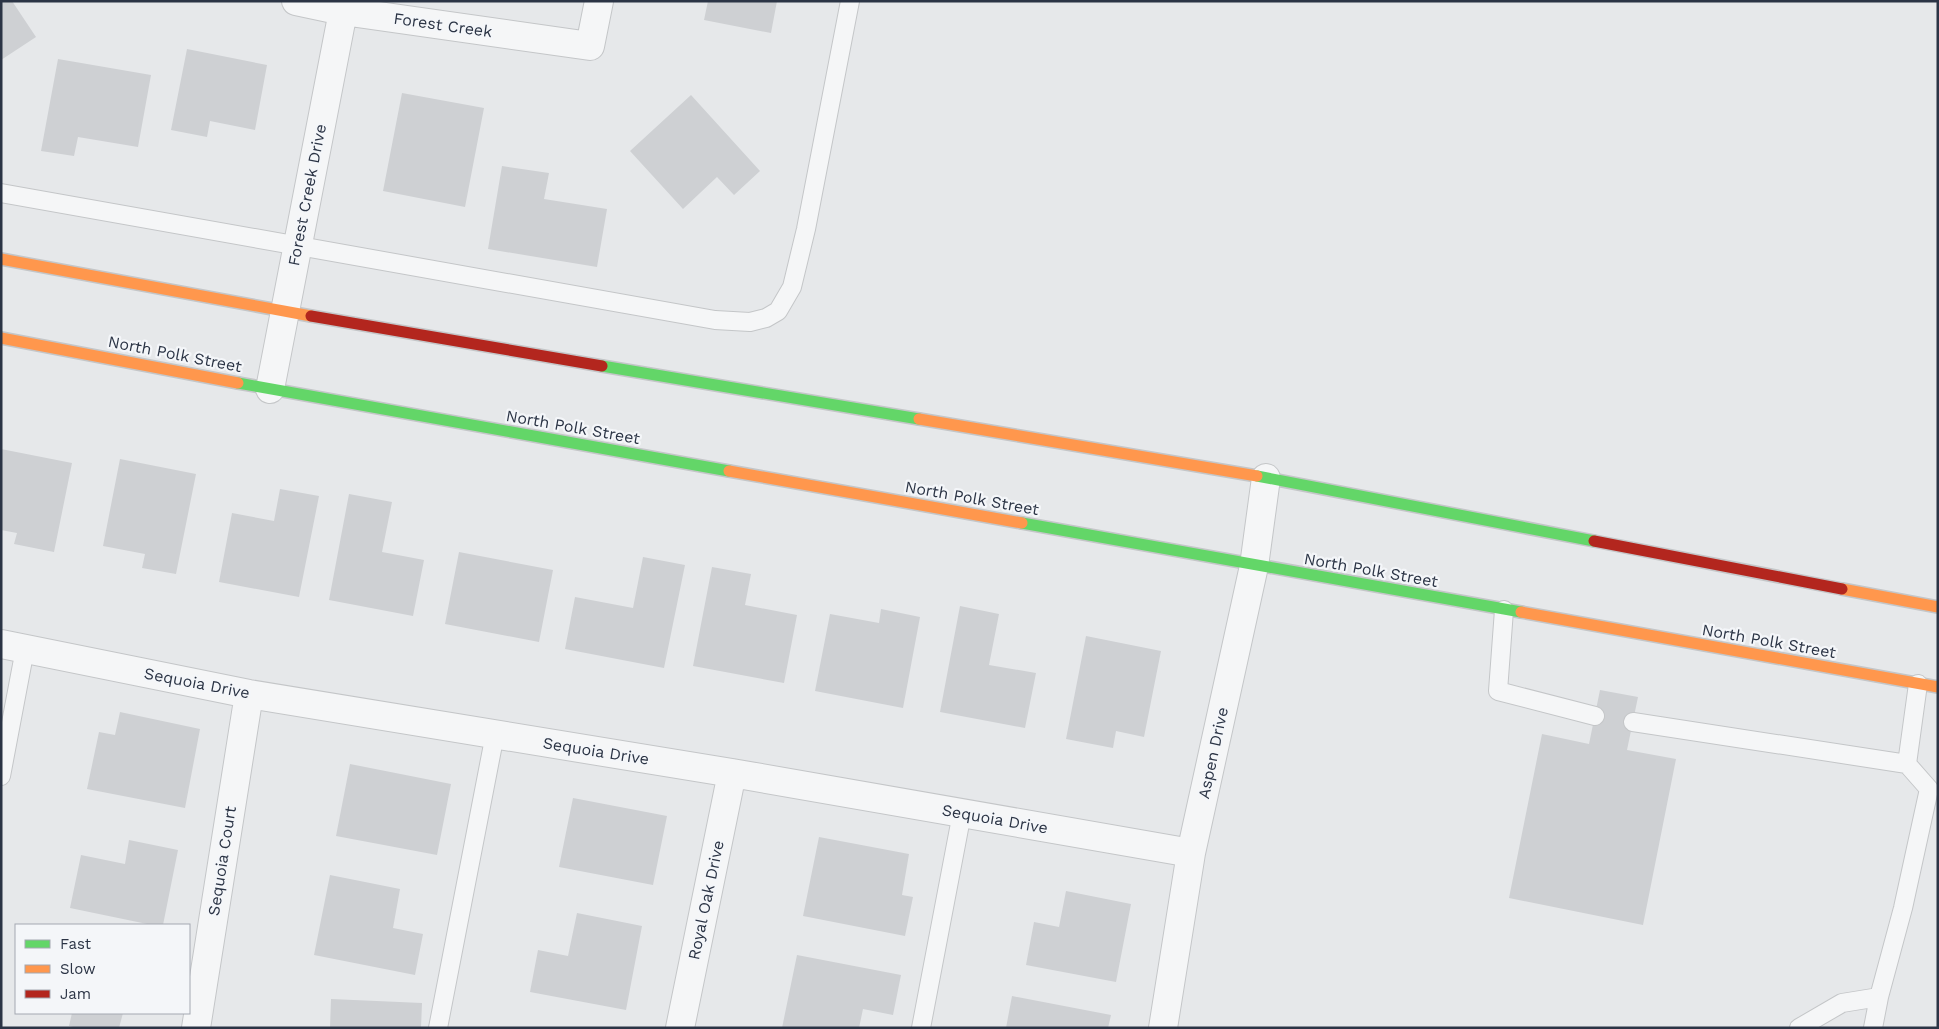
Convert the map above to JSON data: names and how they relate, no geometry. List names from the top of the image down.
{
  "streets": {
    "main road": ["North Polk Street"],
    "street": [
      "Forest Creek",
      "Forest Creek Drive",
      "Sequoia Drive",
      "Aspen Drive",
      "Sequoia Court",
      "Royal Oak Drive"
    ]
  },
  "crossings": [
    ["Forest Creek", "Forest Creek Drive"],
    ["Forest Creek Drive", "North Polk Street"],
    ["North Polk Street", "Aspen Drive"],
    ["Sequoia Drive", "Aspen Drive"],
    ["Sequoia Drive", "Sequoia Court"],
    ["Sequoia Drive", "Royal Oak Drive"]
  ],
  "legend": ["Fast", "Slow", "Jam"]
}
